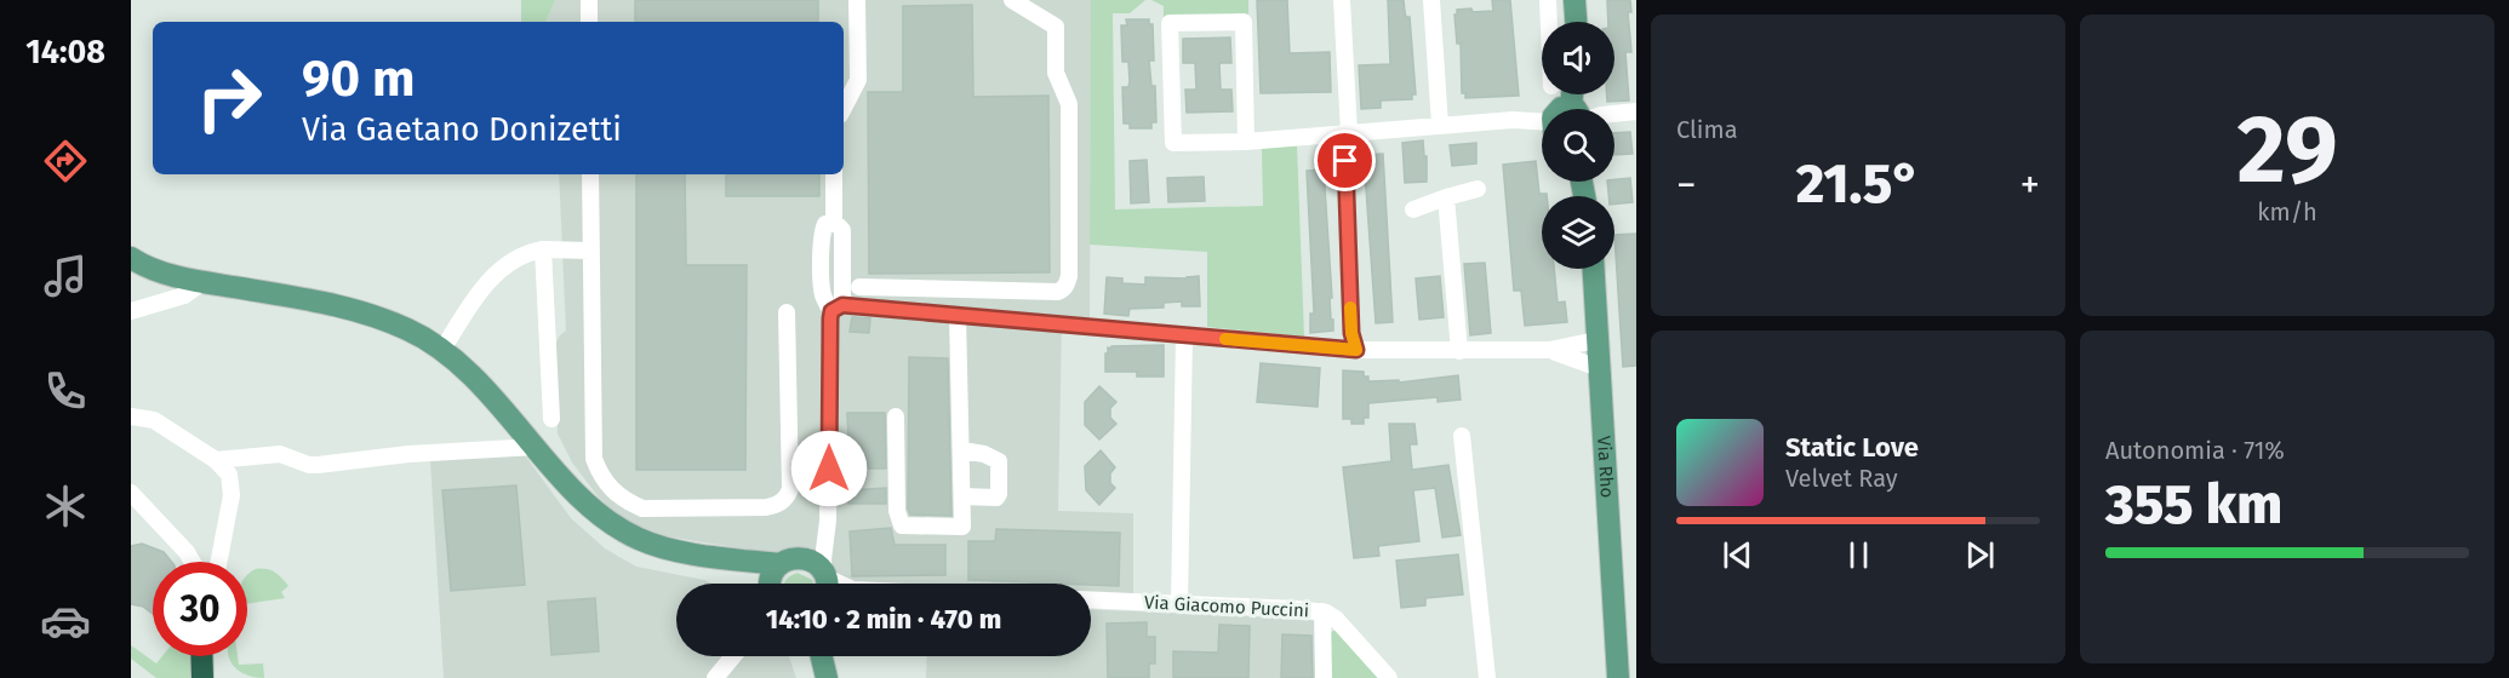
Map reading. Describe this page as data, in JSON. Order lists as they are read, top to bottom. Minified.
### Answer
{"streets":{"main road":["Via Rho"],"street":["Via Giacomo Puccini"]},"page":{"tabs":"14:08","tile":["Clima",["29","km/h"],["Autonomia · 71%","355 km"]],"turn":["90 m","Via Gaetano Donizetti"],"heat":["−","21.5°","+"],"song":["Static Love","Velvet Ray"],"limit":"30","trip":"14:10 · 2 min · 470 m"}}
